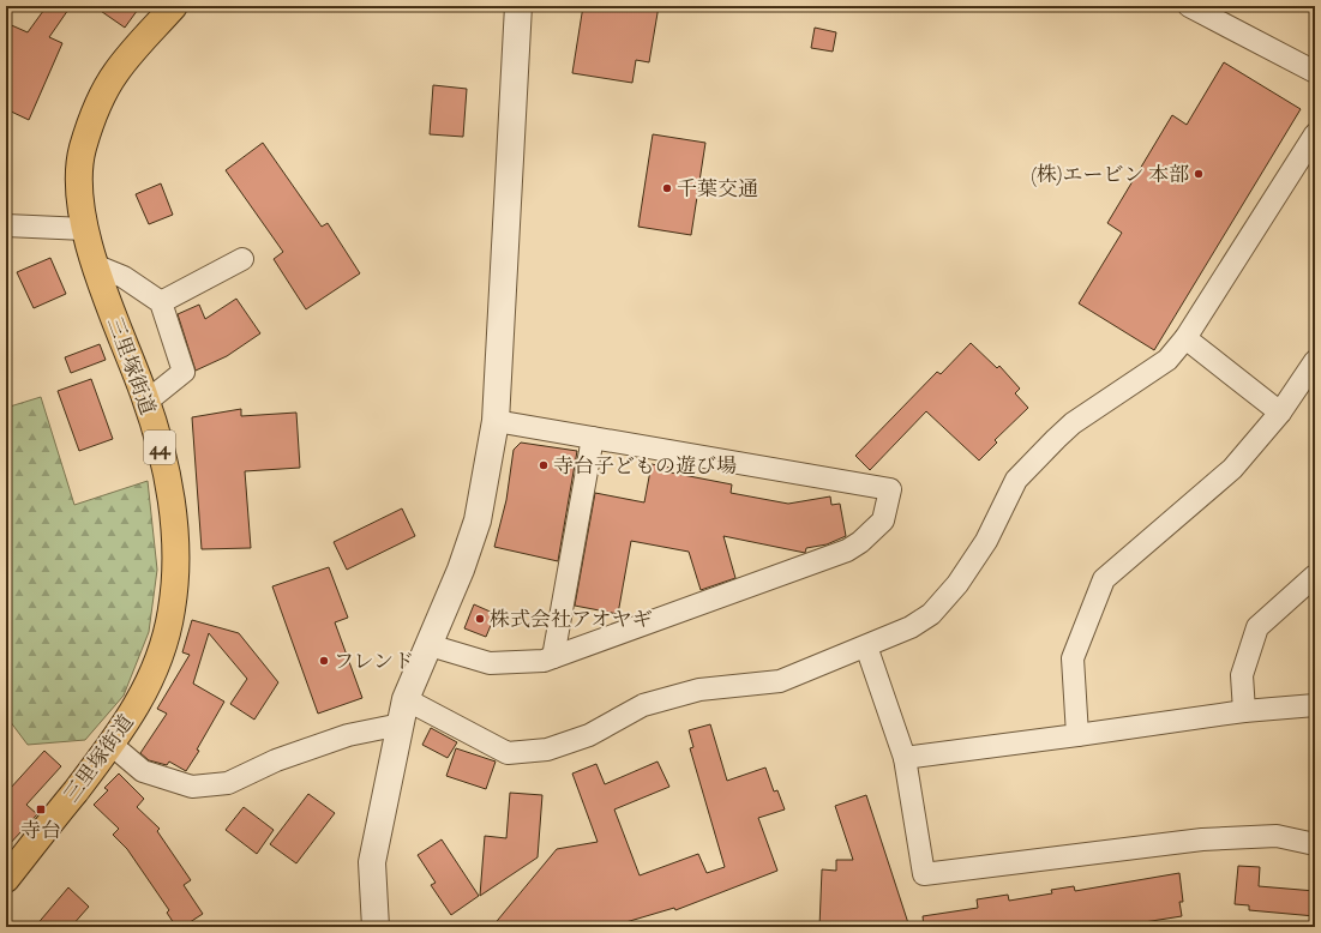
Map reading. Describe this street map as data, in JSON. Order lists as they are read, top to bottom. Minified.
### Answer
{"streets":{"main road":["三里塚街道","44"]},"places":{"other":["(株)エービン 本部","千葉交通","寺台子どもの遊び場","株式会社アオヤギ","フレンド"],"transit":["寺台"]}}
